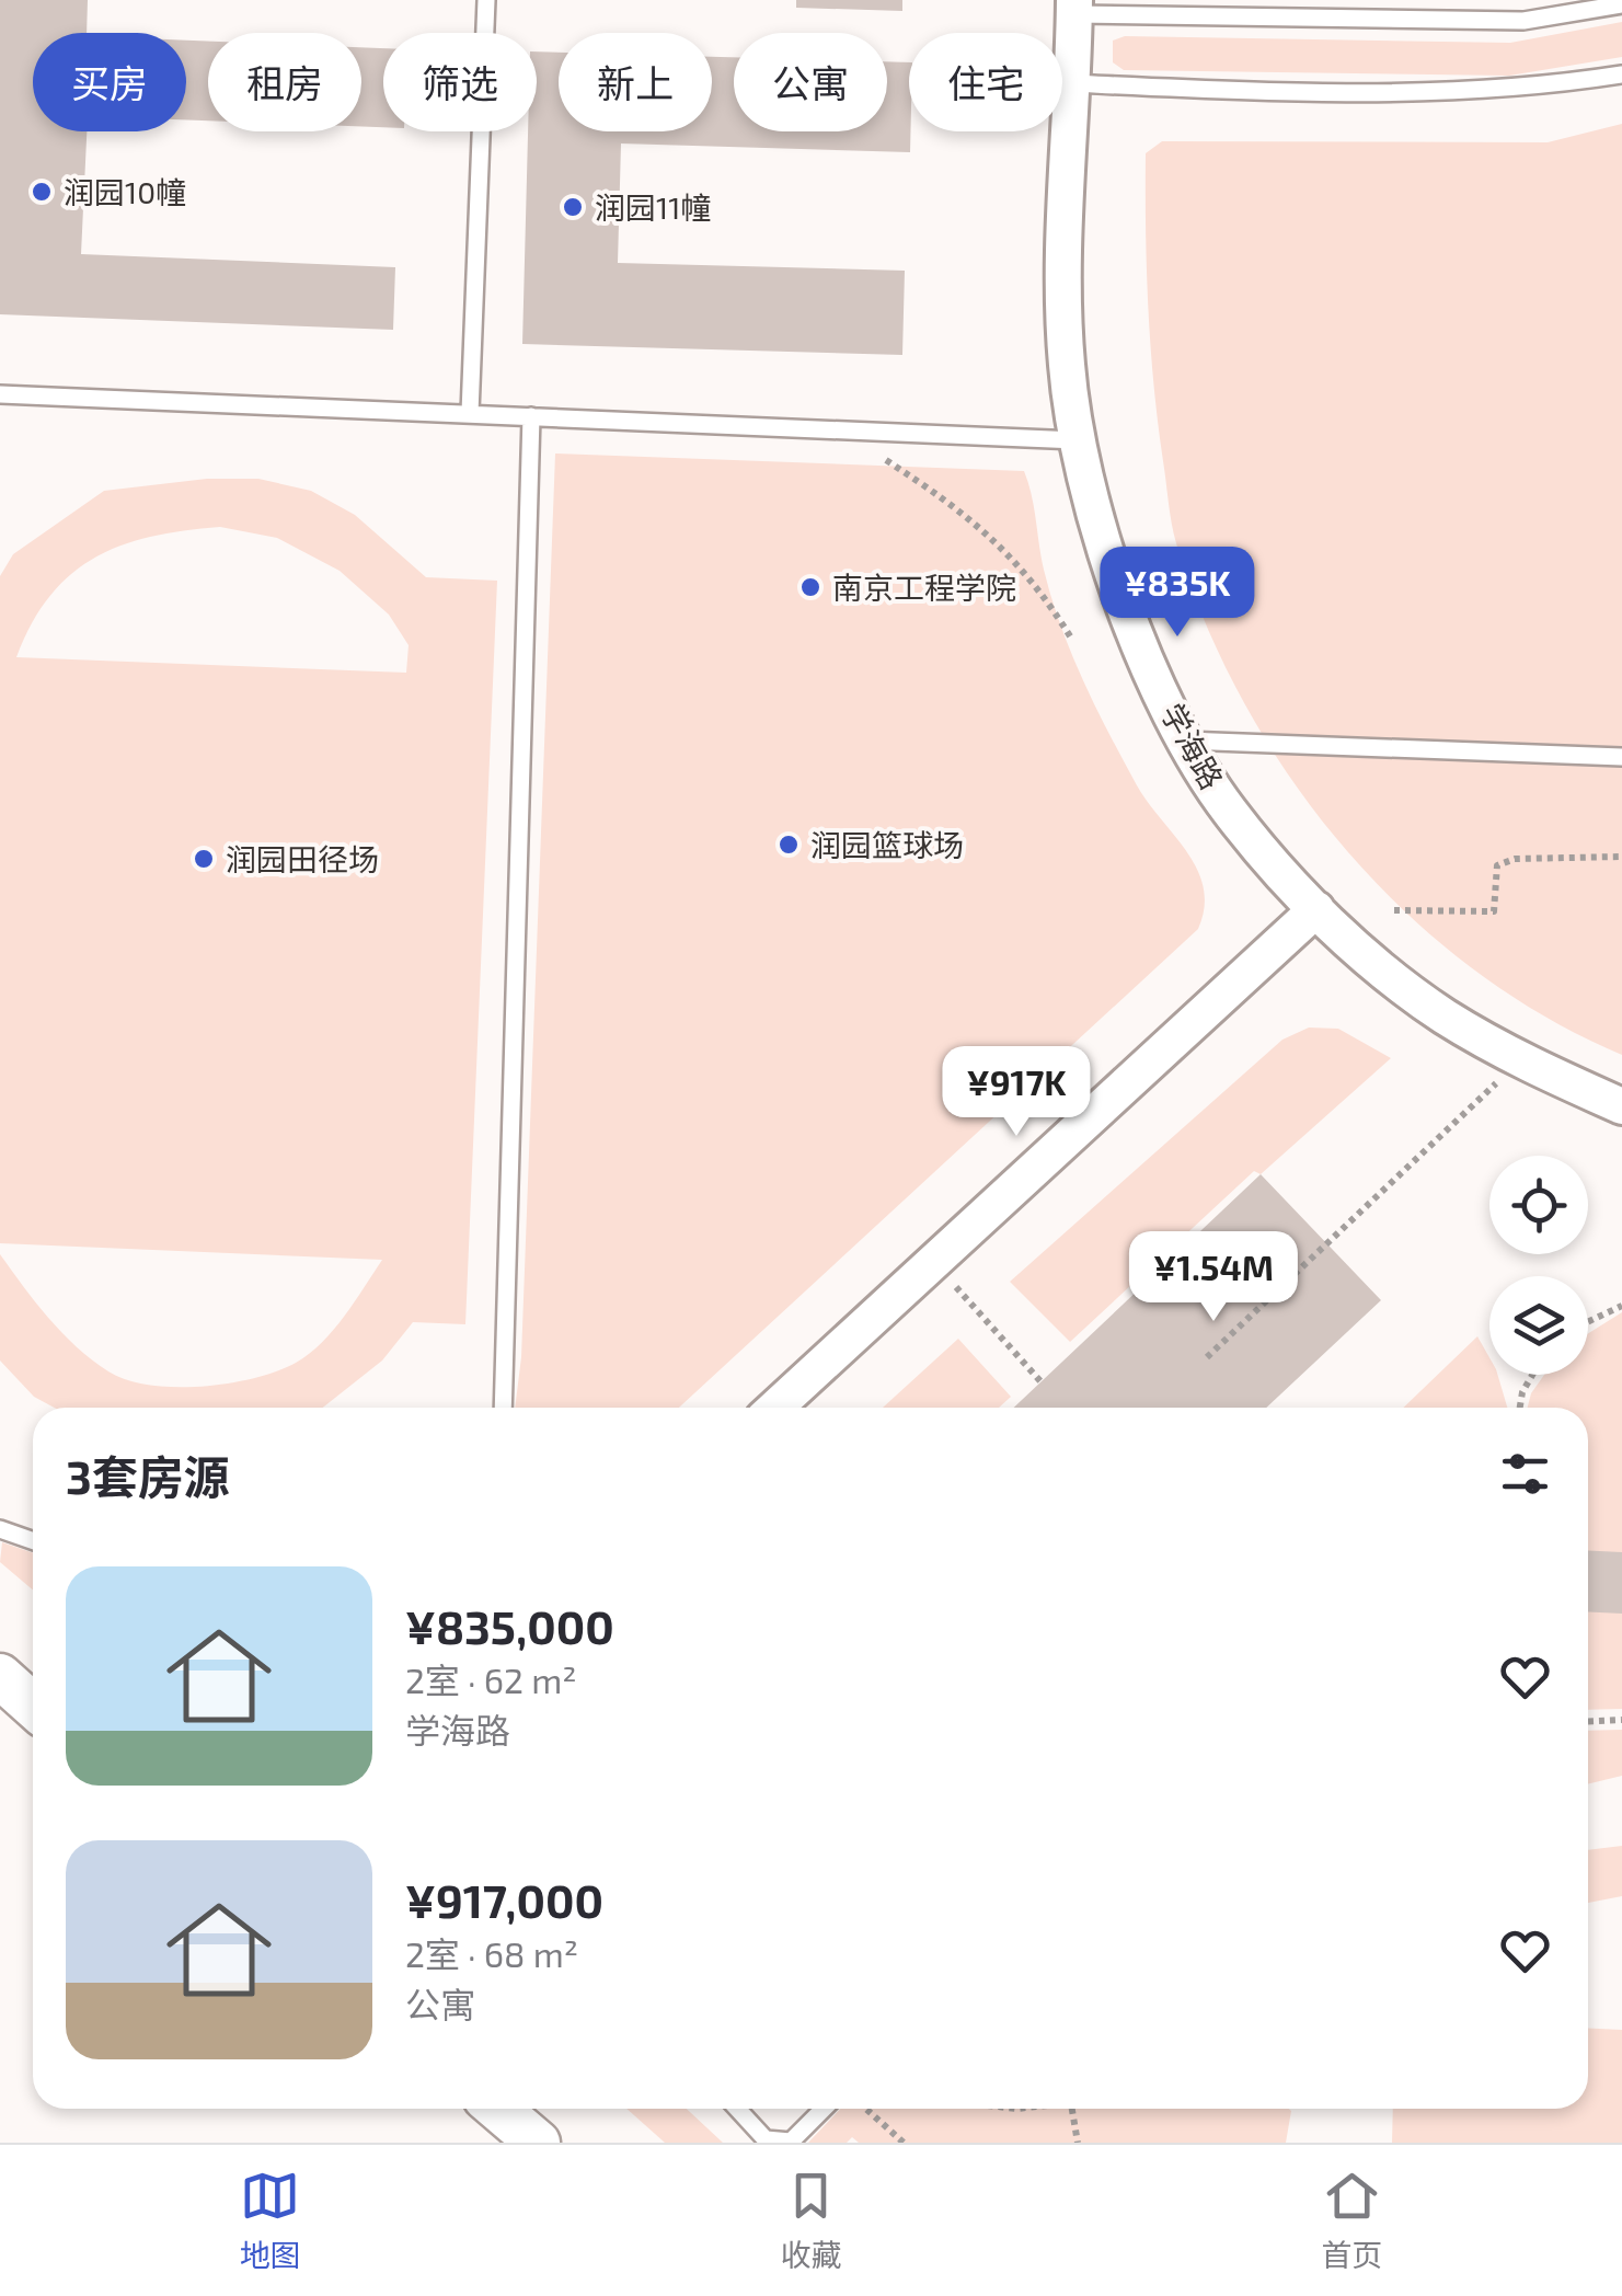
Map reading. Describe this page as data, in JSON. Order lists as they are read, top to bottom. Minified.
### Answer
{"streets":{"street":["学海路"]},"places":["润园10幢","润园11幢","南京工程学院","润园篮球场","润园田径场"],"page":{"chip":["买房","租房","筛选","新上","公寓","住宅"],"price":["¥835K","¥917K","¥1.54M"],"heading":"3套房源","list":[{"name":"¥835,000","note":"2室 · 62 m² · 学海路"},{"name":"¥917,000","note":"2室 · 68 m² · 公寓"}],"tabs":["地图","收藏","首页"]}}
